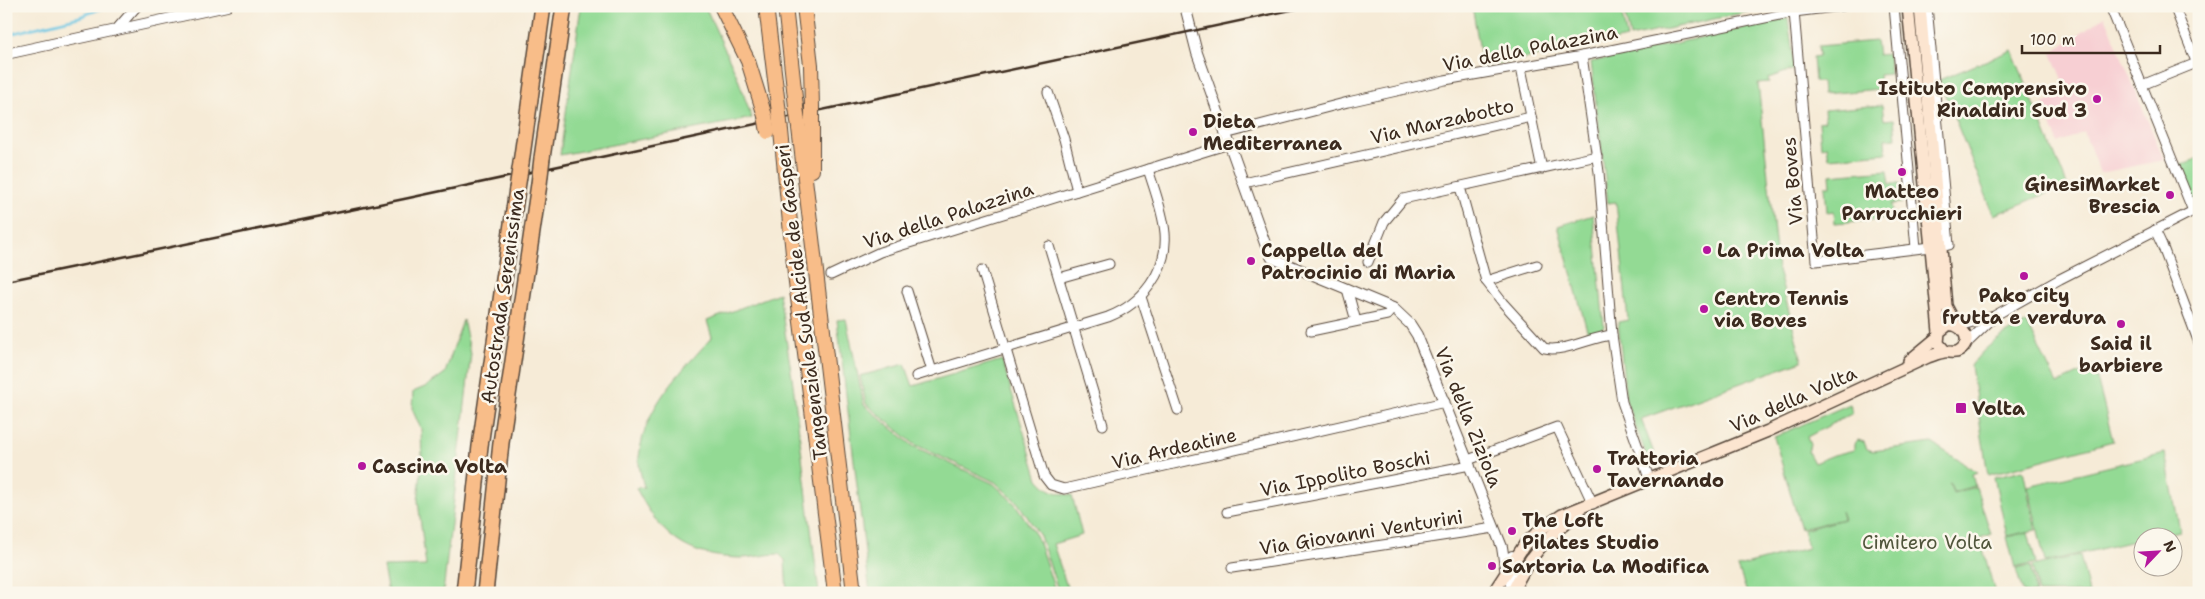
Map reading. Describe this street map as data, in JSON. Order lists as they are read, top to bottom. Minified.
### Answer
{"streets":{"highway":["Autostrada Serenissima","Tangenziale Sud Alcide de Gasperi"],"main road":["Via della Volta"],"street":["Via della Palazzina","Via Marzabotto","Via Boves","Via della Ziziola","Via Ardeatine","Via Ippolito Boschi","Via Giovanni Venturini"]},"crossings":[["Via della Palazzina","Via Marzabotto"],["Via della Palazzina","Via Boves"],["Via della Palazzina","Tangenziale Sud Alcide de Gasperi"],["Via della Palazzina","Via della Ziziola"],["Via Marzabotto","Via della Ziziola"],["Via della Volta","Via Ippolito Boschi"],["Via della Ziziola","Via Ardeatine"],["Via della Ziziola","Via Ippolito Boschi"],["Via della Ziziola","Via Giovanni Venturini"]],"parks":["Cimitero Volta"],"places":{"other":["Istituto Comprensivo Rinaldini Sud 3","Dieta Mediterranea","Matteo Parrucchieri","GinesiMarket Brescia","La Prima Volta","Cappella del Patrocinio di Maria","Pako city frutta e verdura","Centro Tennis via Boves","Said il barbiere","Cascina Volta","Trattoria Tavernando","The Loft Pilates Studio","Sartoria La Modifica"],"transit":["Volta"]},"scale_bar":"100 m","north":"top right"}
